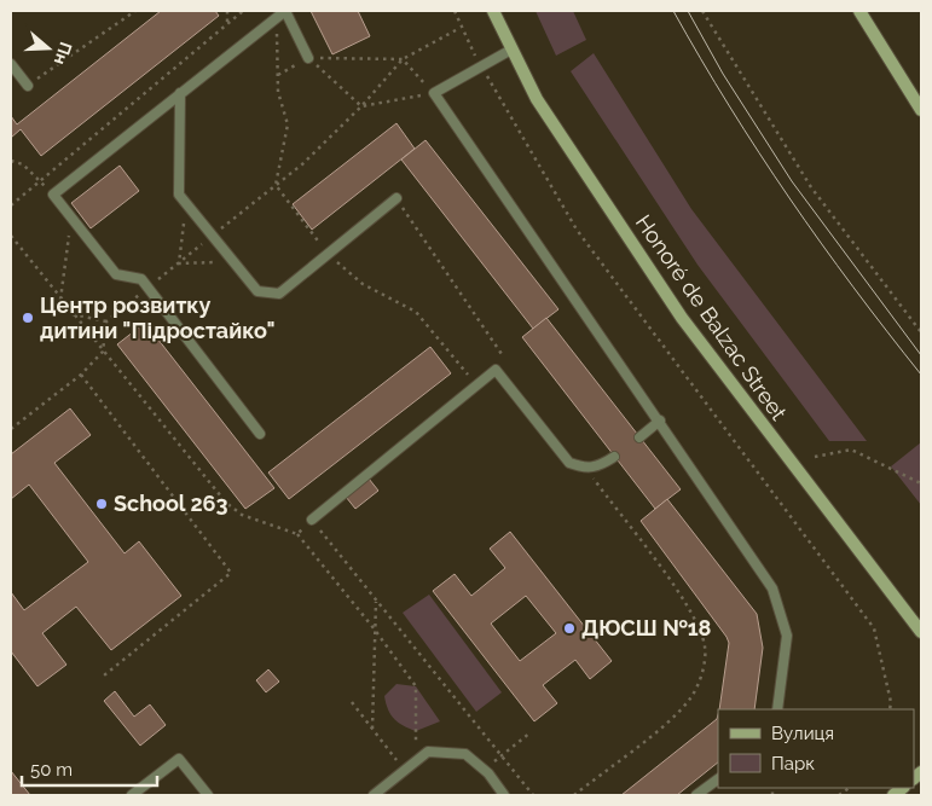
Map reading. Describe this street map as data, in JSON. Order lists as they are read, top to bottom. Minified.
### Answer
{"streets":{"street":["Honoré de Balzac Street"]},"places":["Центр розвитку дитини \"Підростайко\"","School 263","ДЮСШ №18"],"legend":["Вулиця","Парк"],"scale_bar":"50 m","north":"right"}
